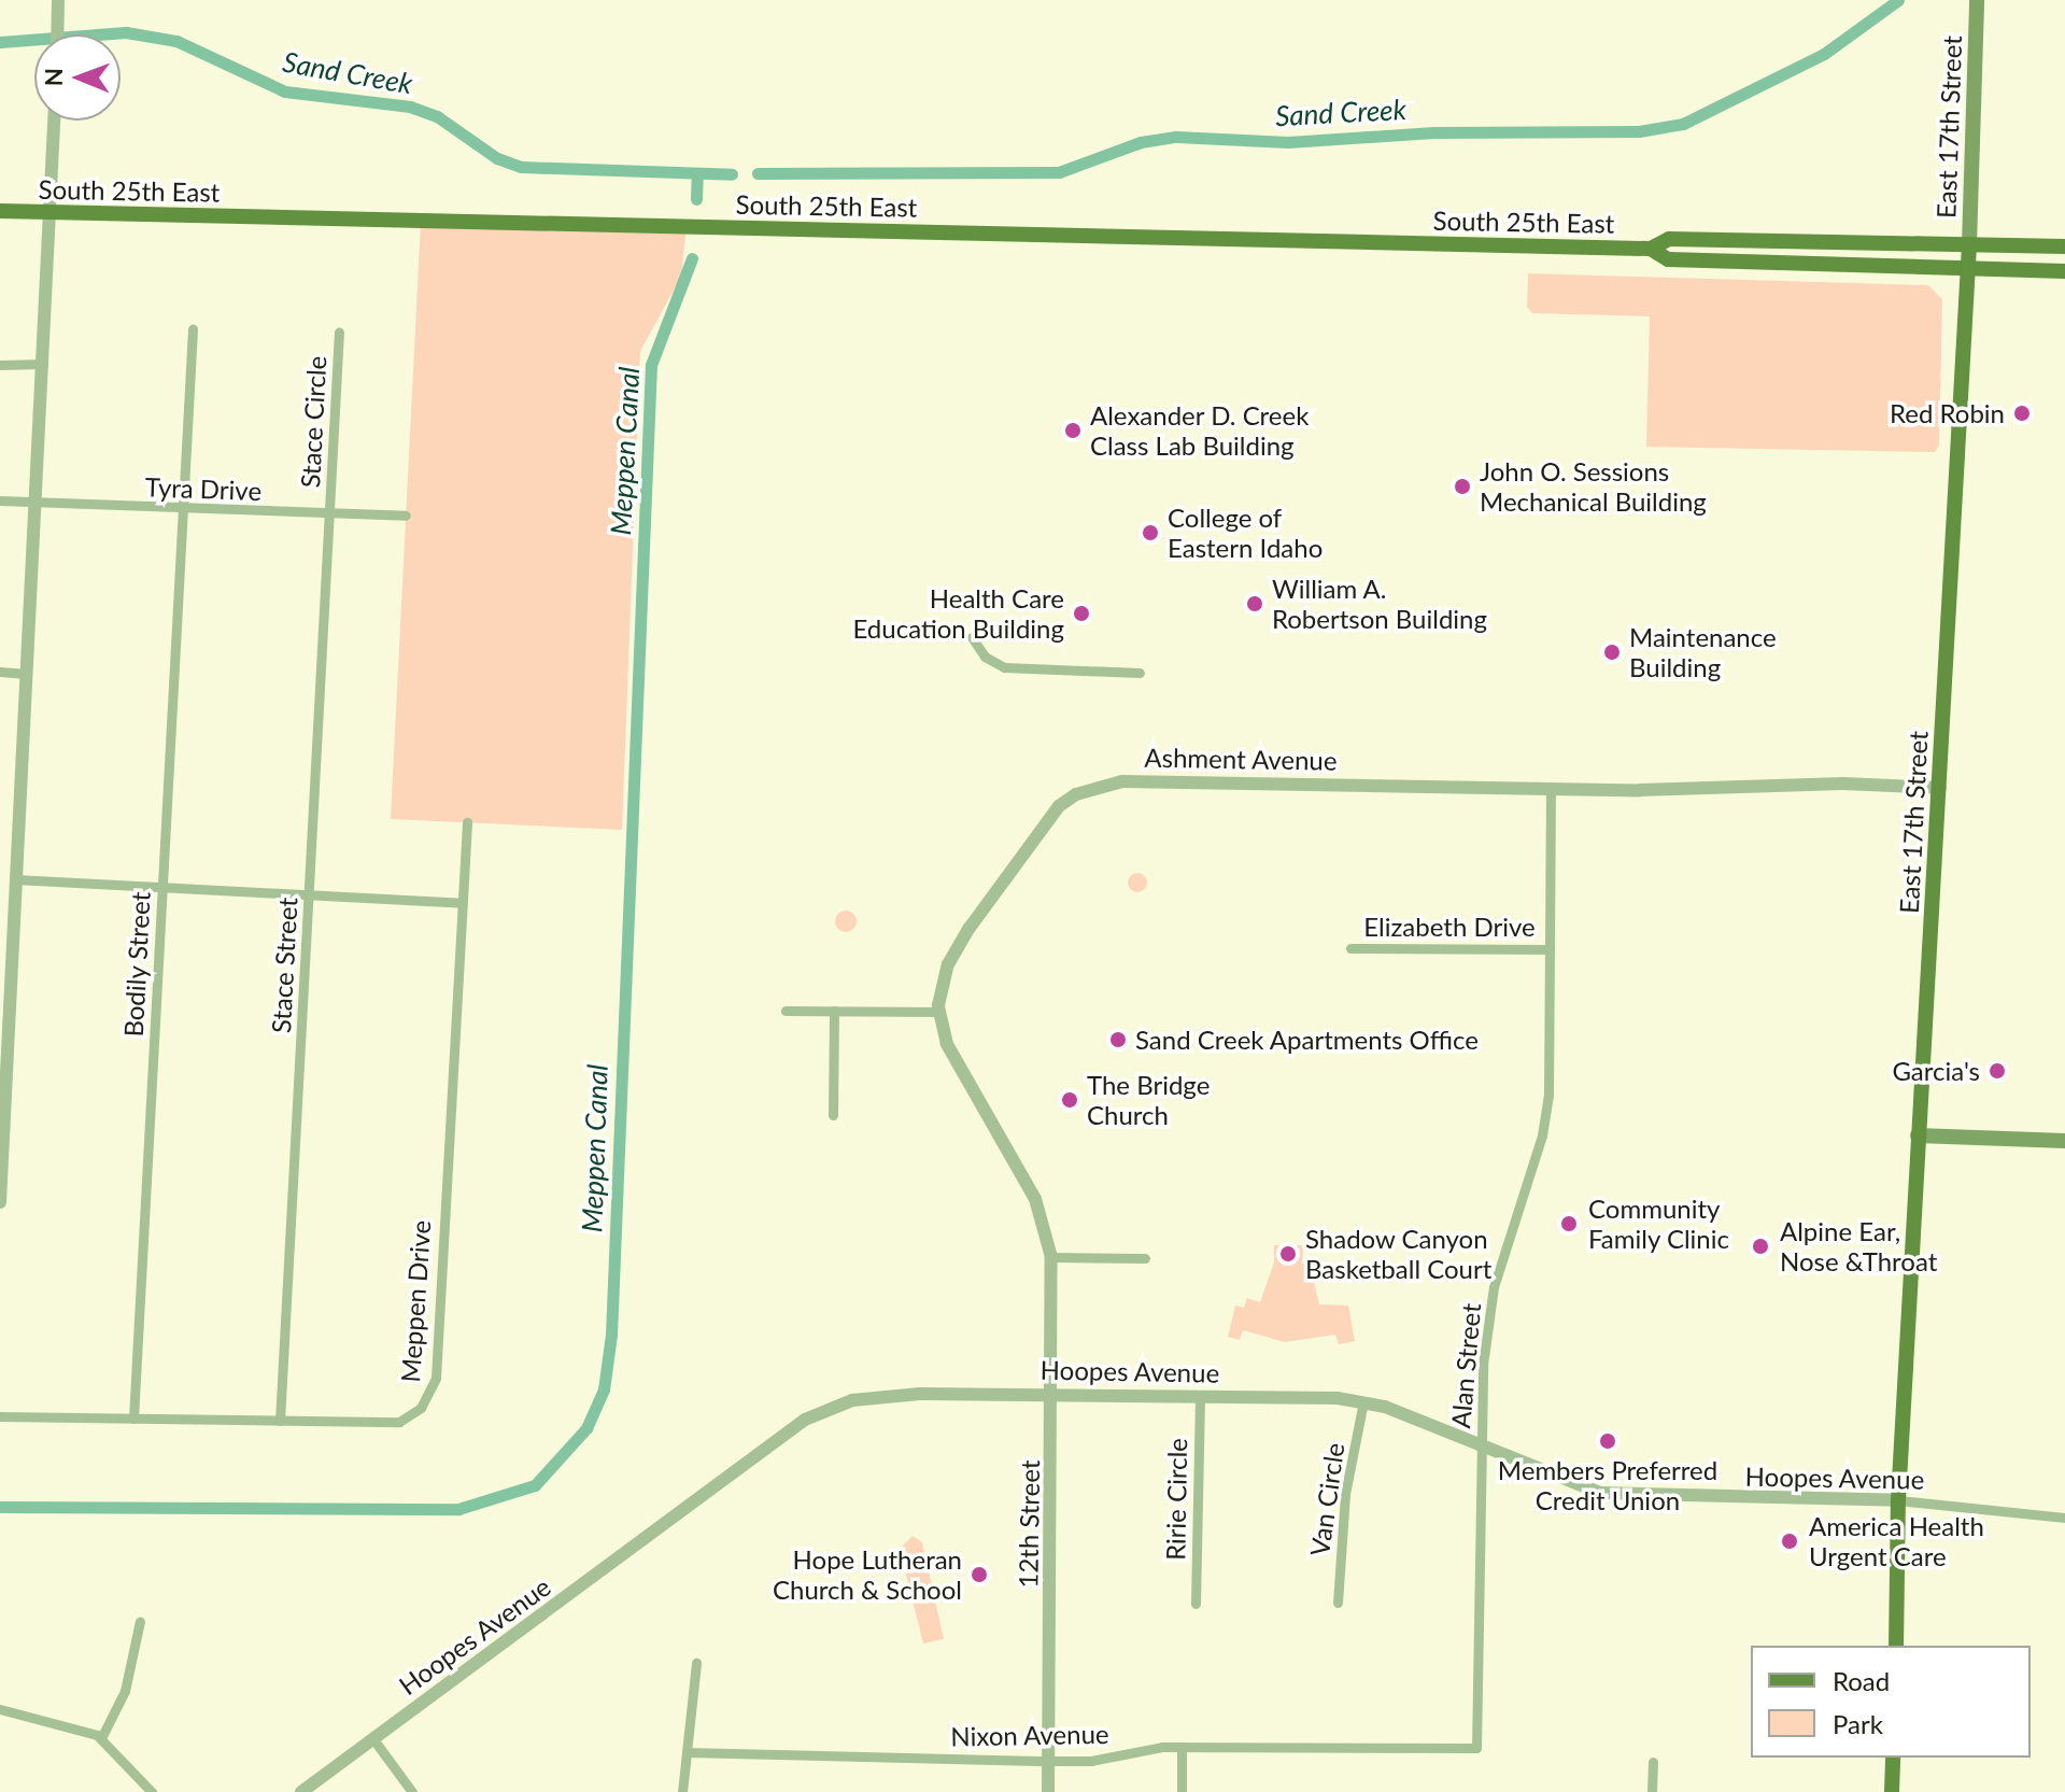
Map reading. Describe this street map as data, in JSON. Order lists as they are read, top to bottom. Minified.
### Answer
{"streets":{"main road":["East 17th Street","South 25th East"],"street":["Stace Circle","Tyra Drive","Ashment Avenue","Elizabeth Drive","Bodily Street","Stace Street","Meppen Drive","Alan Street","Hoopes Avenue","Ririe Circle","Van Circle","12th Street","Nixon Avenue"]},"crossings":[["East 17th Street","South 25th East"],["East 17th Street","Ashment Avenue"],["East 17th Street","Hoopes Avenue"],["Stace Circle","Tyra Drive"],["Stace Circle","Stace Street"],["Tyra Drive","Bodily Street"],["Tyra Drive","Stace Street"],["Ashment Avenue","Alan Street"],["Ashment Avenue","12th Street"],["Elizabeth Drive","Alan Street"],["Bodily Street","Meppen Drive"],["Stace Street","Meppen Drive"],["Alan Street","Hoopes Avenue"],["Alan Street","Nixon Avenue"],["Hoopes Avenue","Ririe Circle"],["Hoopes Avenue","Van Circle"],["Hoopes Avenue","12th Street"],["12th Street","Nixon Avenue"]],"water":["Sand Creek","Meppen Canal"],"places":["Red Robin","Alexander D. Creek Class Lab Building","John O. Sessions Mechanical Building","College of Eastern Idaho","William A. Robertson Building","Health Care Education Building","Maintenance Building","Sand Creek Apartments Office","Garcia's","The Bridge Church","Community Family Clinic","Alpine Ear, Nose &Throat","Shadow Canyon Basketball Court","Members Preferred Credit Union","America Health Urgent Care","Hope Lutheran Church & School"],"legend":["Road","Park"],"north":"left"}
